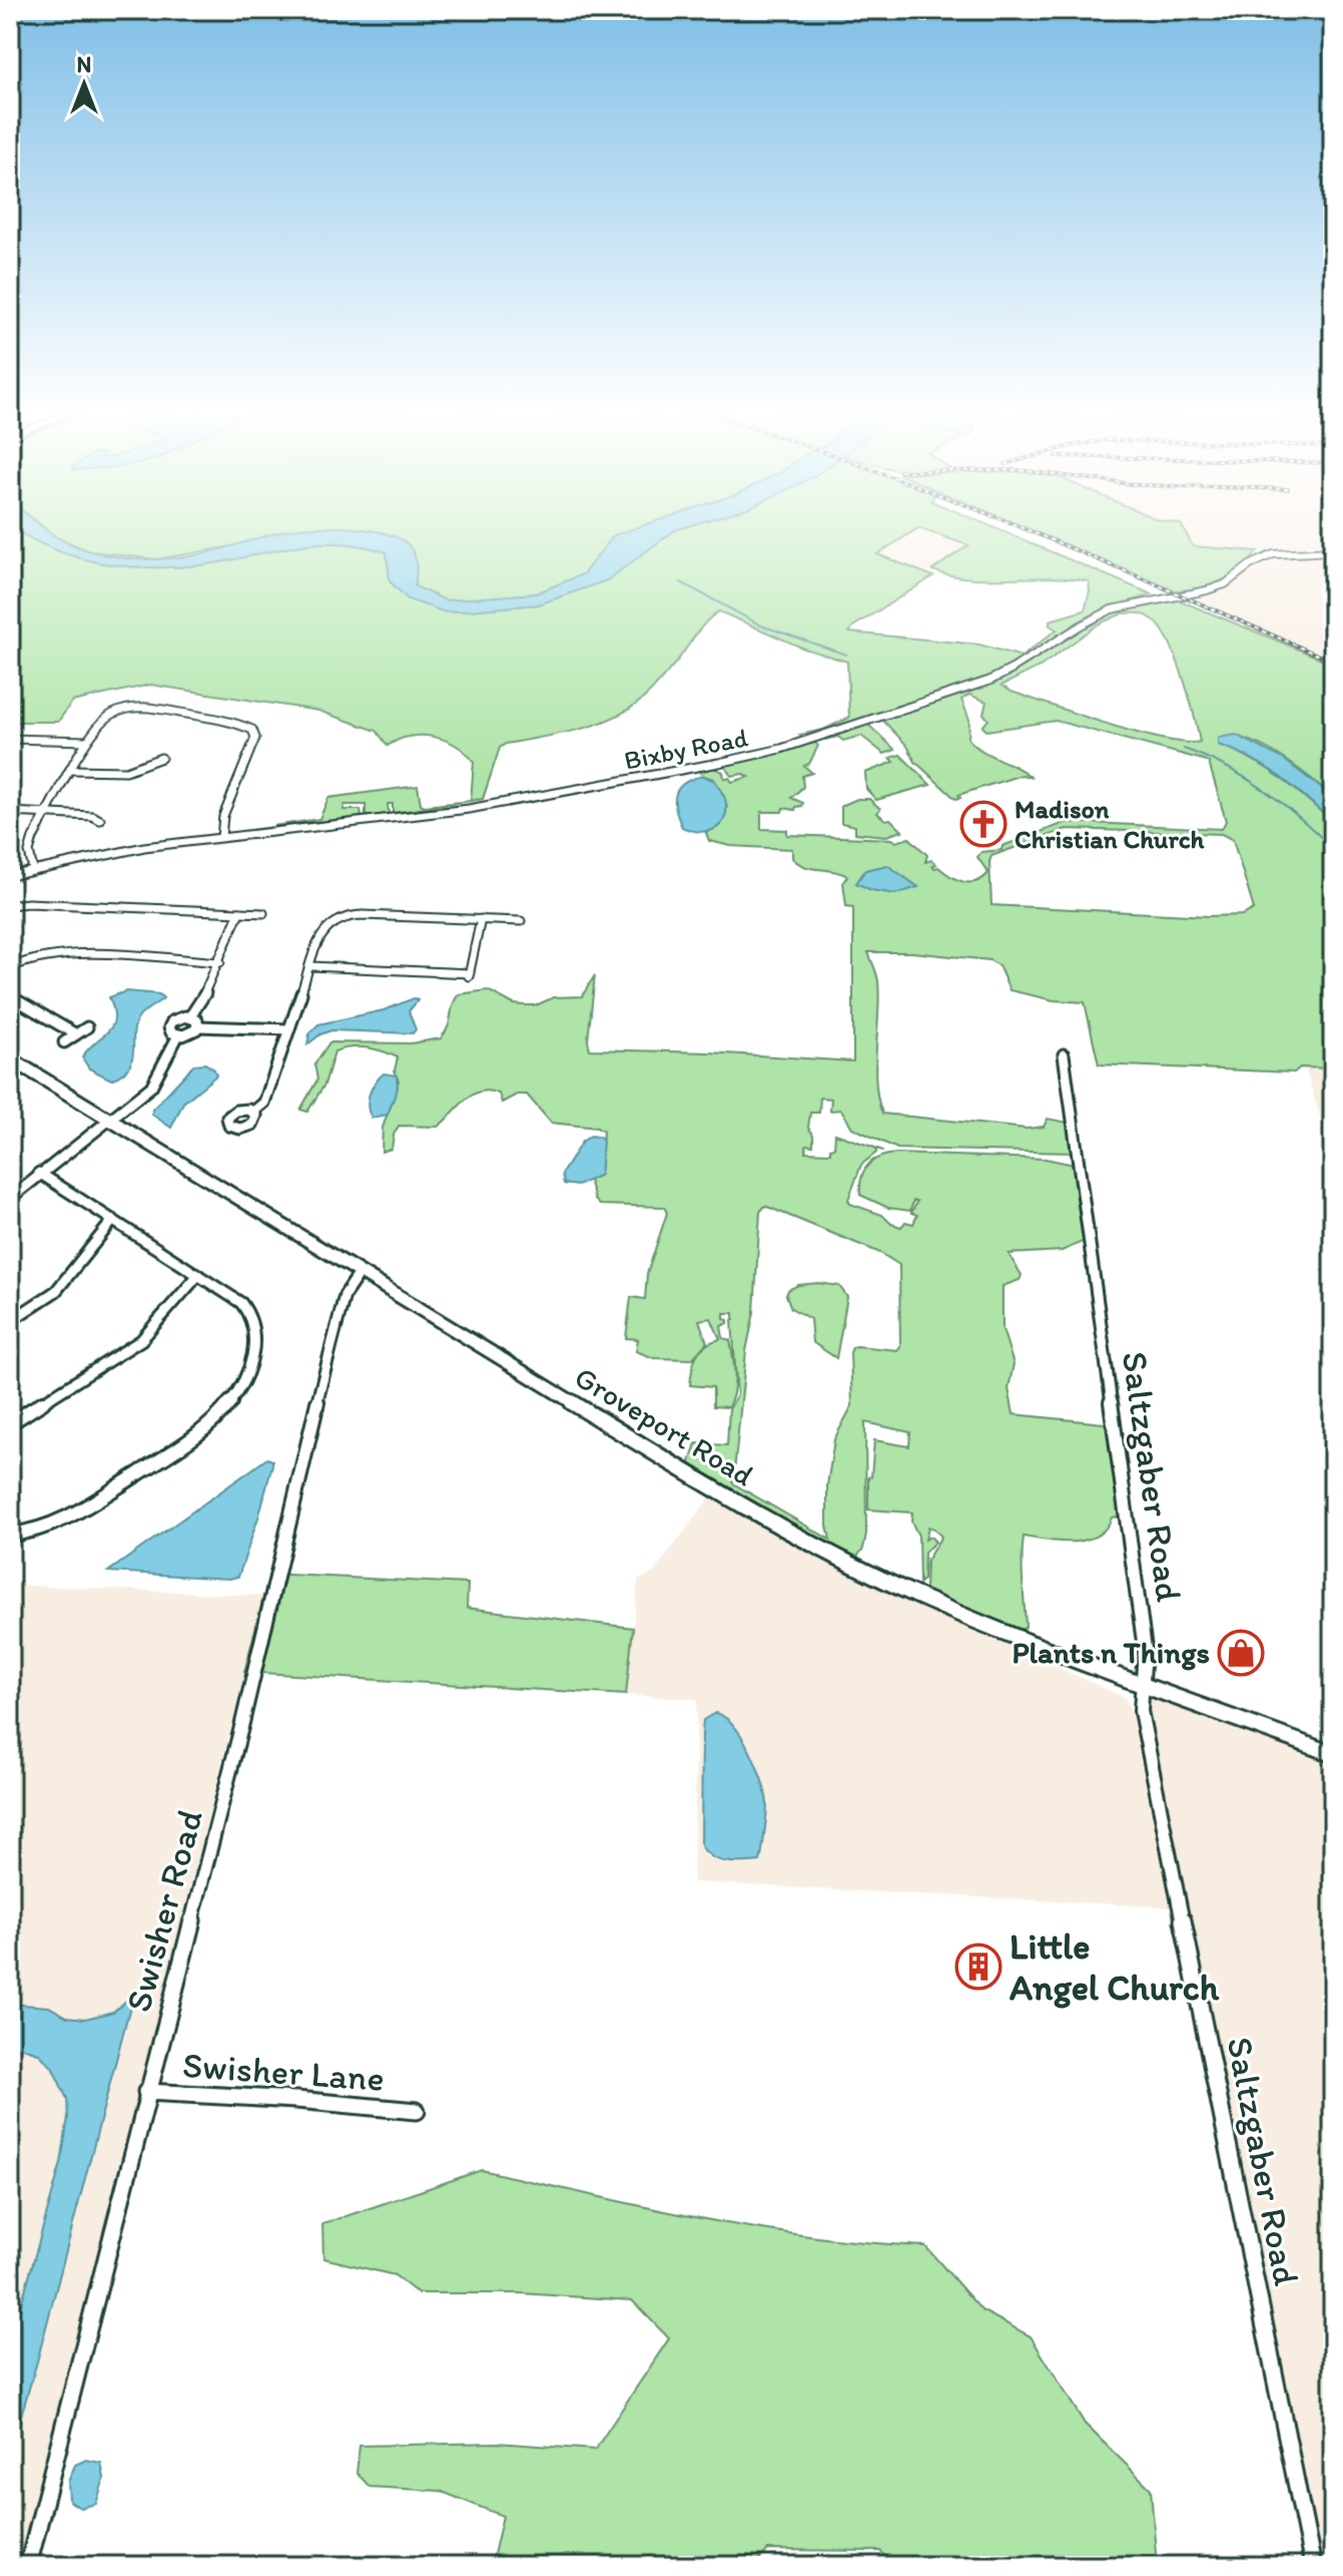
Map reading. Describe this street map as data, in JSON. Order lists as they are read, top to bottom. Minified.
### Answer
{"streets":{"main road":["Groveport Road"],"street":["Bixby Road","Saltzgaber Road","Swisher Road","Swisher Lane"]},"crossings":[["Groveport Road","Saltzgaber Road"],["Groveport Road","Swisher Road"],["Swisher Road","Swisher Lane"]],"places":{"church":["Madison Christian Church"],"shop":["Plants n Things"],"building":["Little Angel Church"]},"north":"top"}
